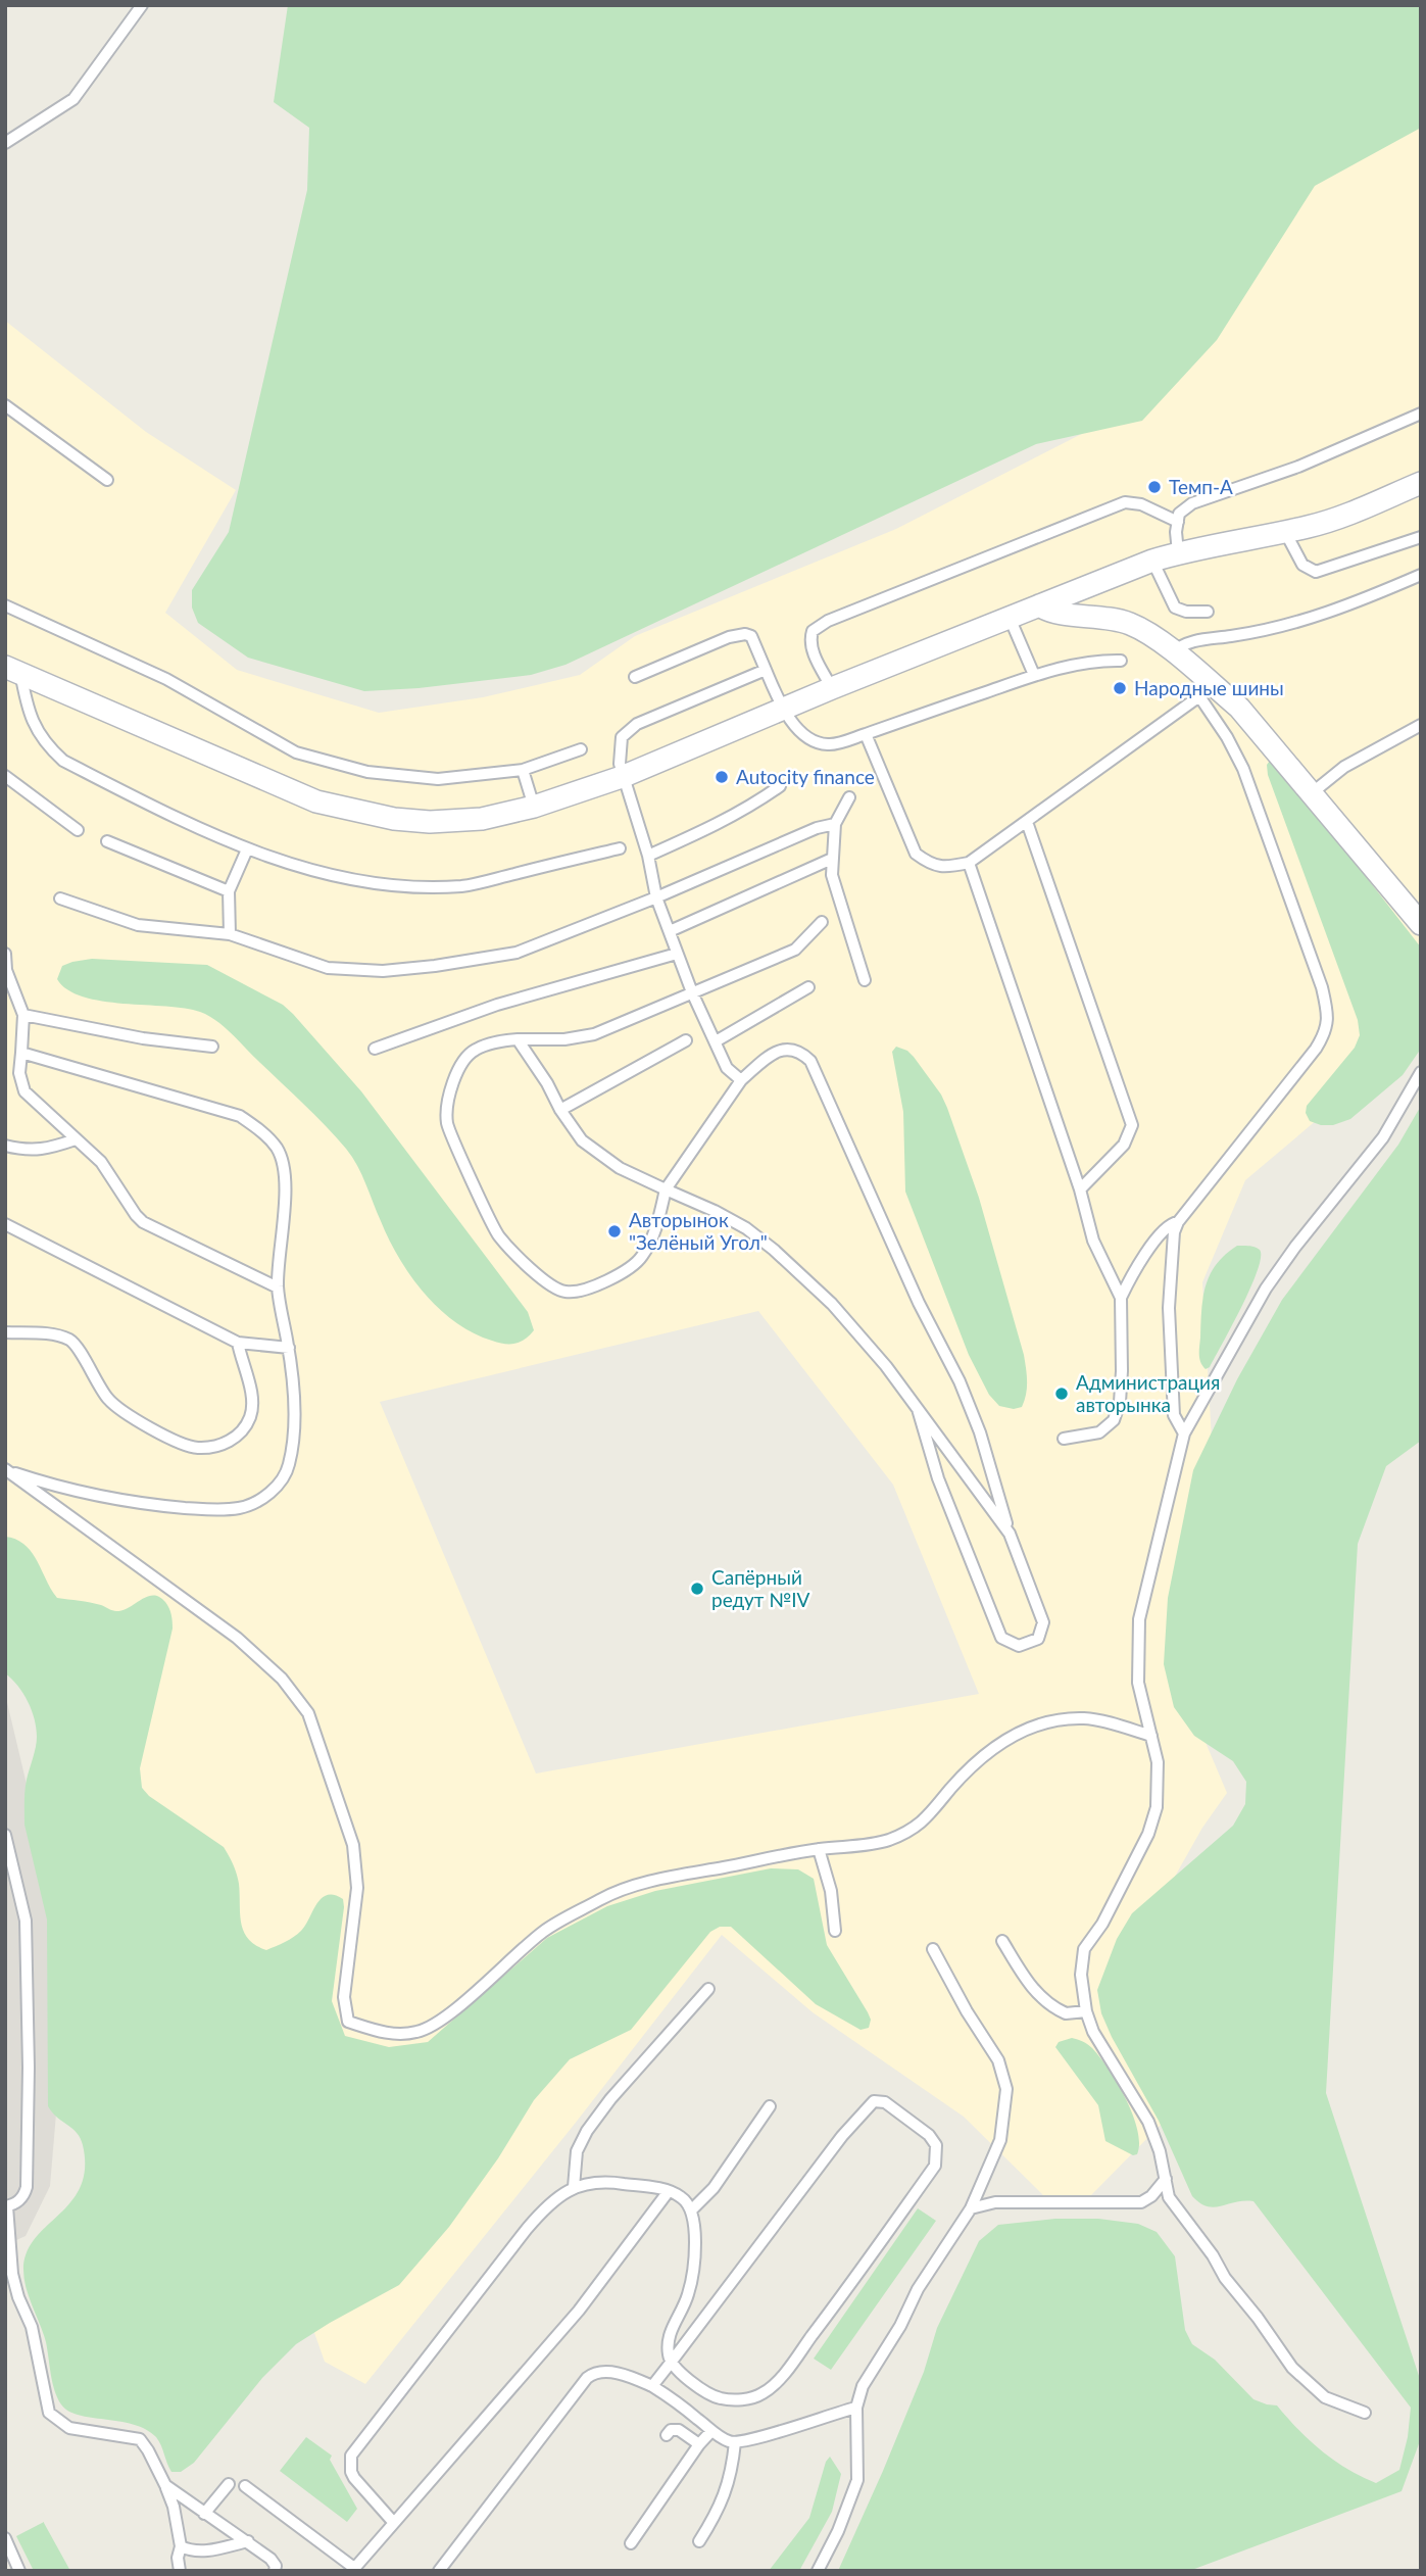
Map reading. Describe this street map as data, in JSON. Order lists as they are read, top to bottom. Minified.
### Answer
{"places":["Темп-А","Народные шины","Autocity finance","Авторынок \"Зелёный Угол\"","Администрация авторынка","Сапёрный редут №IV"]}
